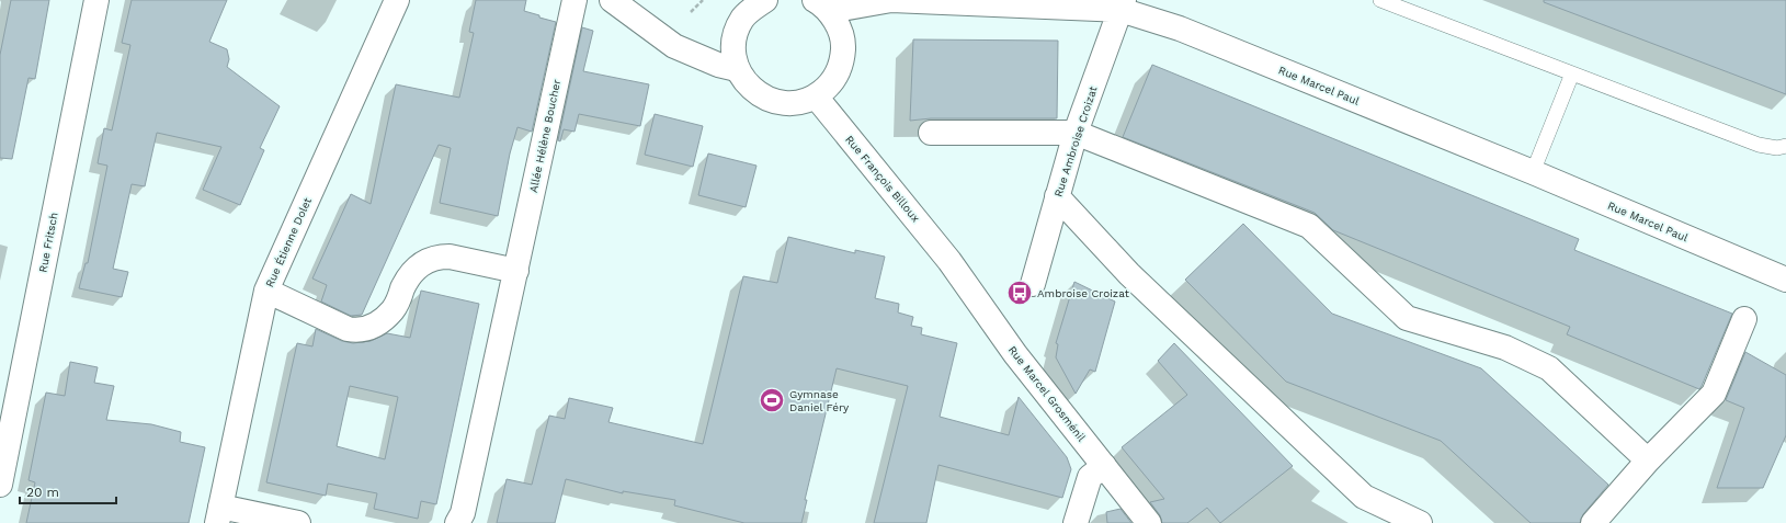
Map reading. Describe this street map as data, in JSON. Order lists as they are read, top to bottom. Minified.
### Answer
{"streets":{"street":["Rue Marcel Paul","Allée Hélène Boucher","Rue Ambroise Croizat","Rue François Billoux","Rue Fritsch","Rue Étienne Dolet","Rue Marcel Grosménil"]},"crossings":[["Rue Marcel Paul","Rue Ambroise Croizat"],["Rue François Billoux","Rue Marcel Grosménil"]],"places":{"bus stop":["Ambroise Croizat"],"sports":["Gymnase Daniel Féry"]},"scale_bar":"20 m"}
